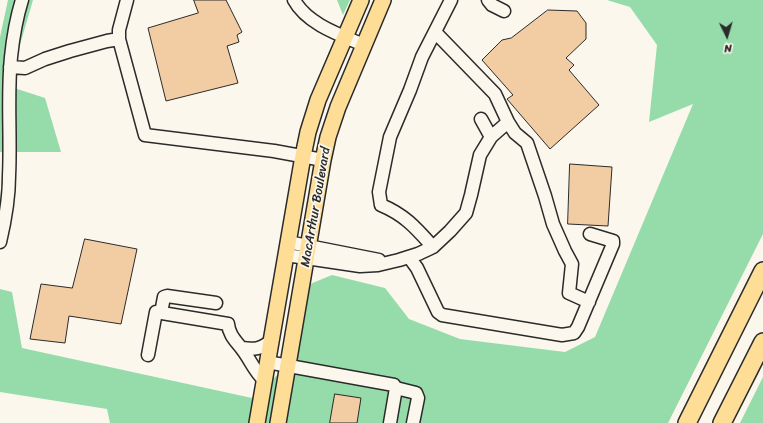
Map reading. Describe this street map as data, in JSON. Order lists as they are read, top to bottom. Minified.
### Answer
{"streets":{"main road":["MacArthur Boulevard"]},"north":"bottom"}
